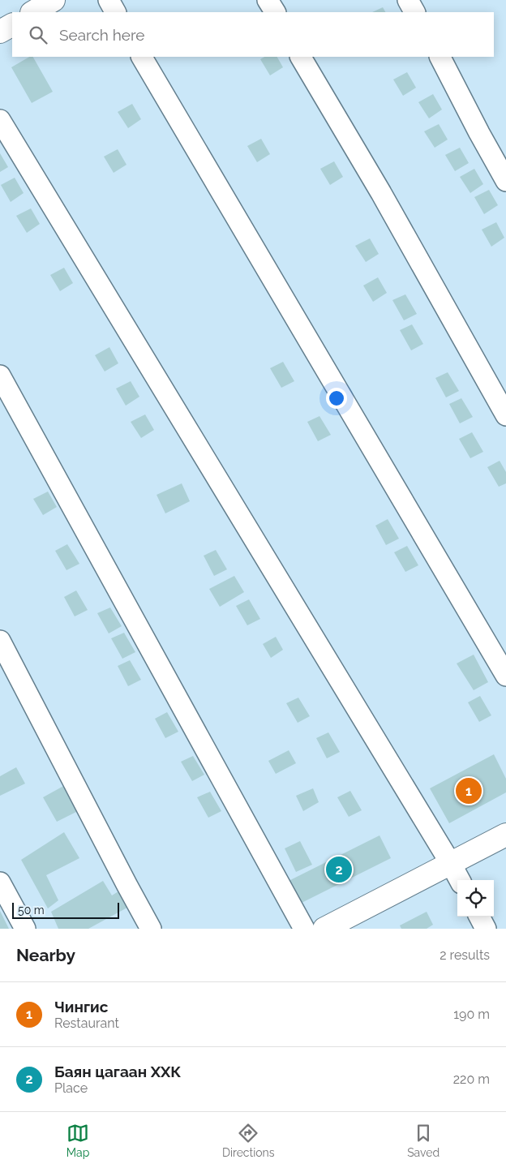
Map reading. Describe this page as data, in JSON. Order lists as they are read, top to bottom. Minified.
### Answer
{"scale_bar":"50 m","page":{"search":"Search here","pins":["1","2"],"scale":"50 m","heading":["Nearby","2 results"],"list":[{"mark":"1","name":"Чингис","note":"Restaurant","value":"190 m"},{"mark":"2","name":"Баян цагаан ХХК","note":"Place","value":"220 m"}],"nav":["Map","Directions","Saved"]}}
